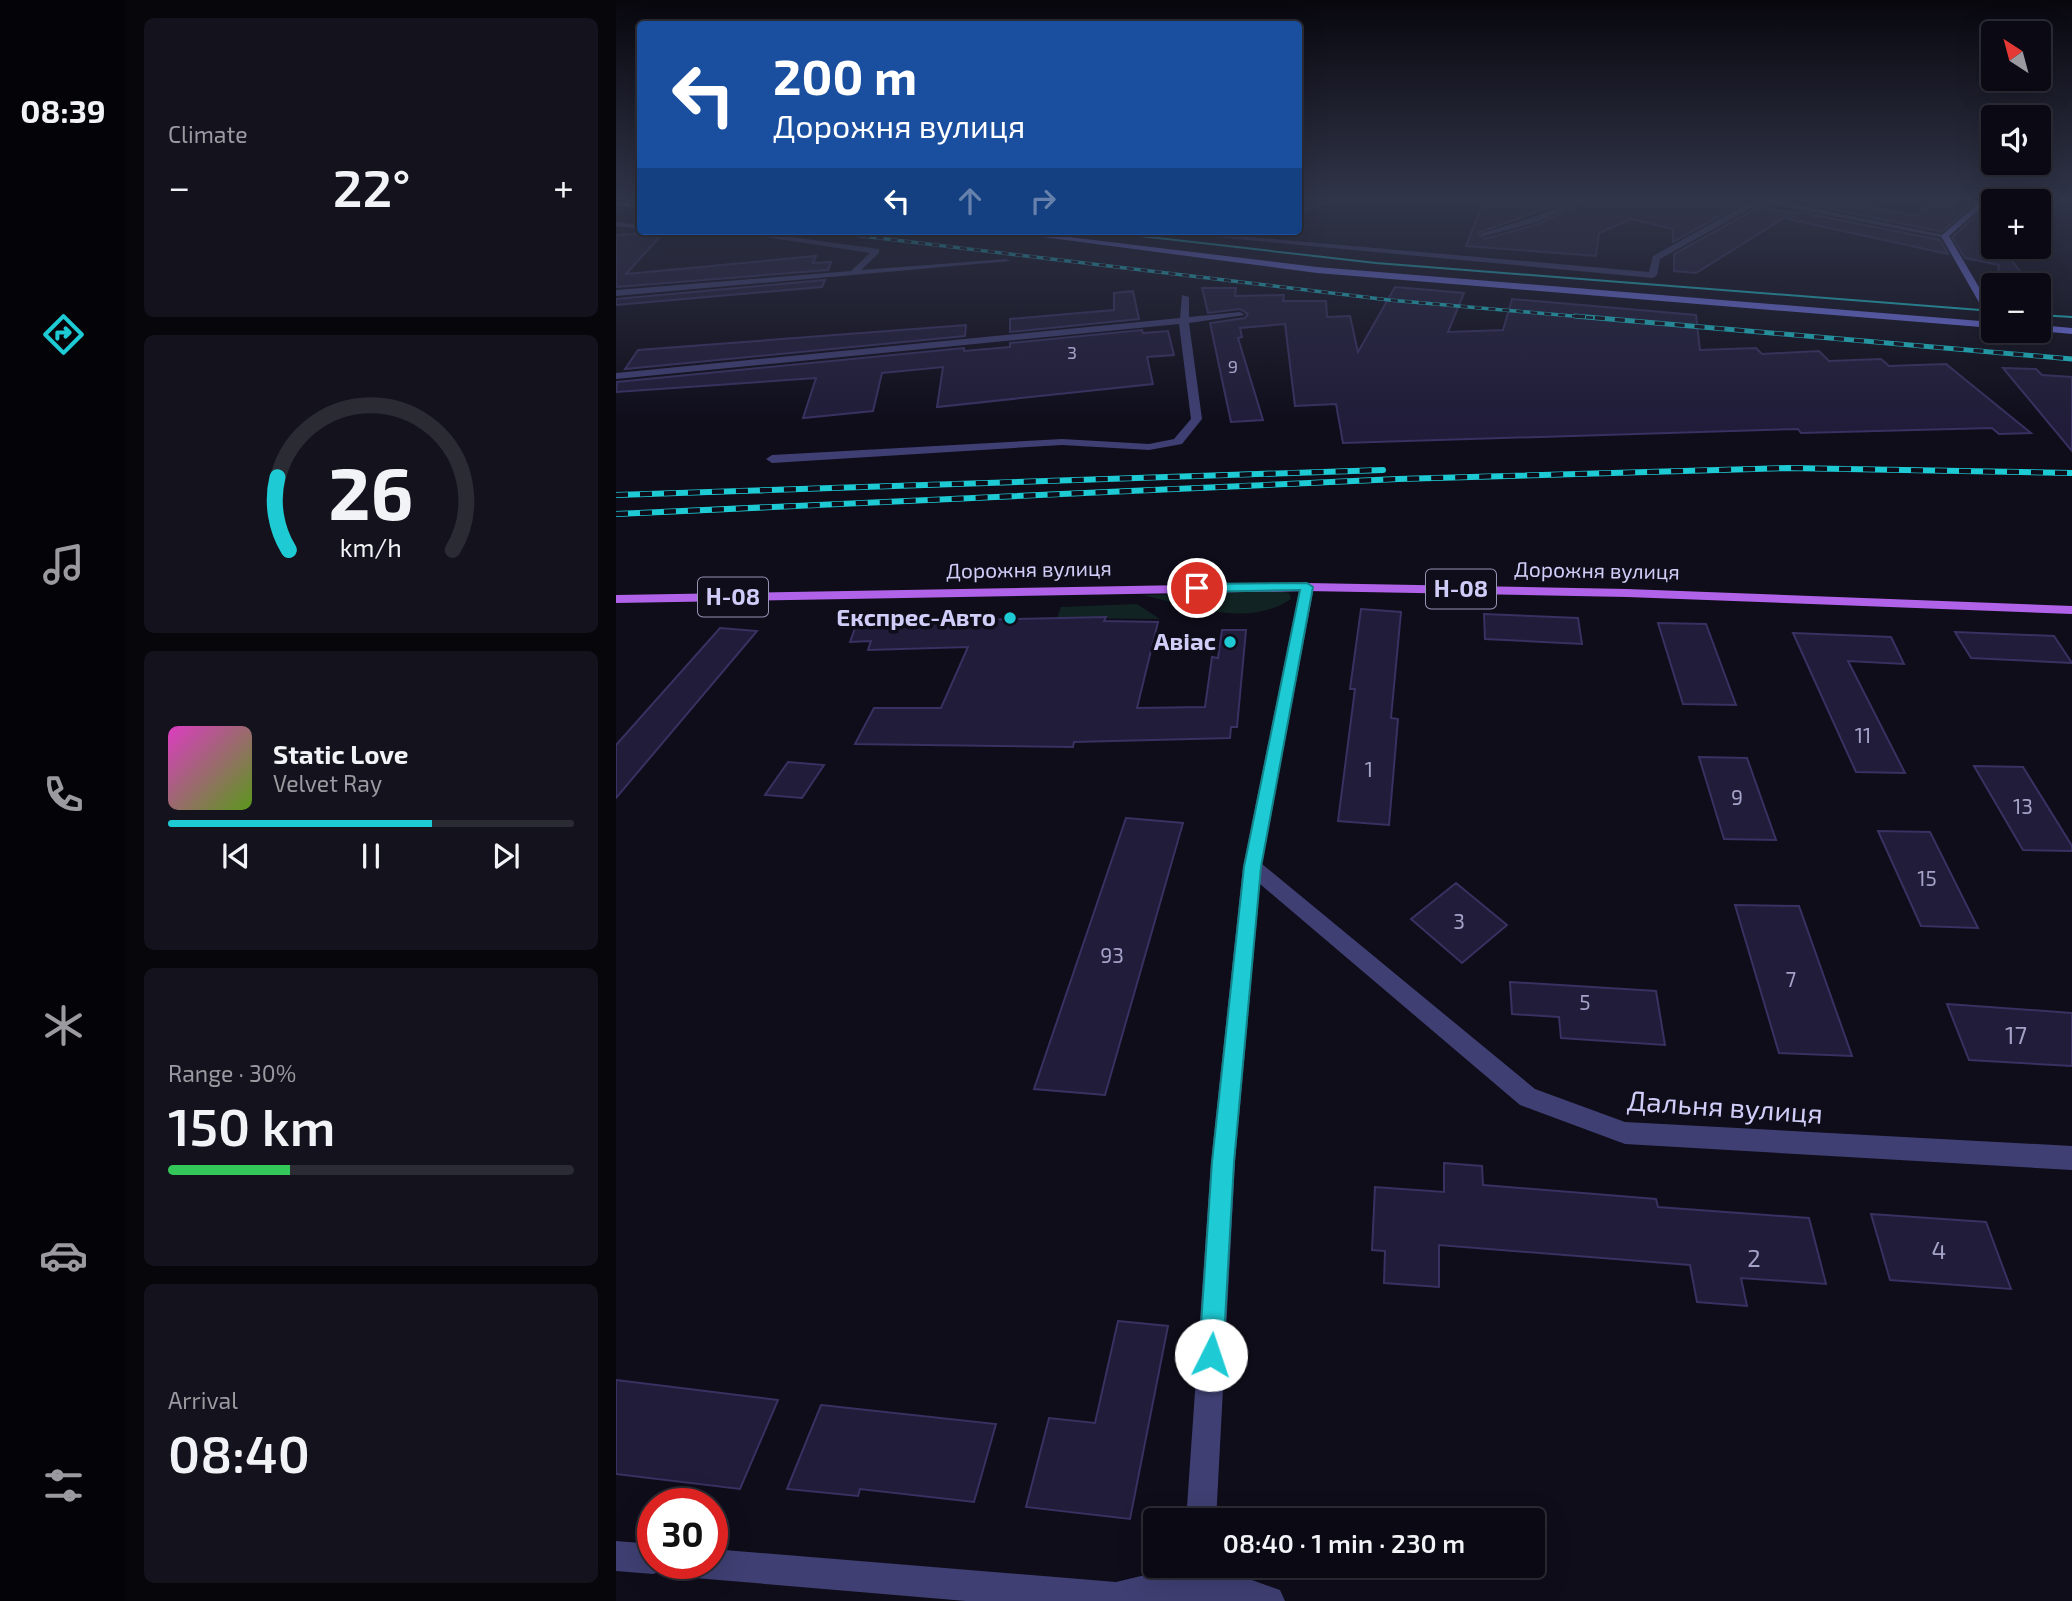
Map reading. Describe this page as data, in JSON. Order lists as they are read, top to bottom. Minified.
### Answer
{"streets":{"main road":["Дорожня вулиця","Н-08"],"street":["Дальня вулиця"]},"places":["Експрес-Авто","Авіас"],"house_numbers":["3","9","11","1","9","13","15","3","93","7","5","17","4","2"],"north":"top left","page":{"tabs":"08:39","tile":["Climate",["Range · 30%","150 km"],["Arrival","08:40"]],"map_buttons":["+","−"],"turn":["200 m","Дорожня вулиця"],"heat":["−","22°","+"],"song":["Static Love","Velvet Ray"],"limit":"30","trip":"08:40 · 1 min · 230 m","gauge":["26","km/h"]}}
